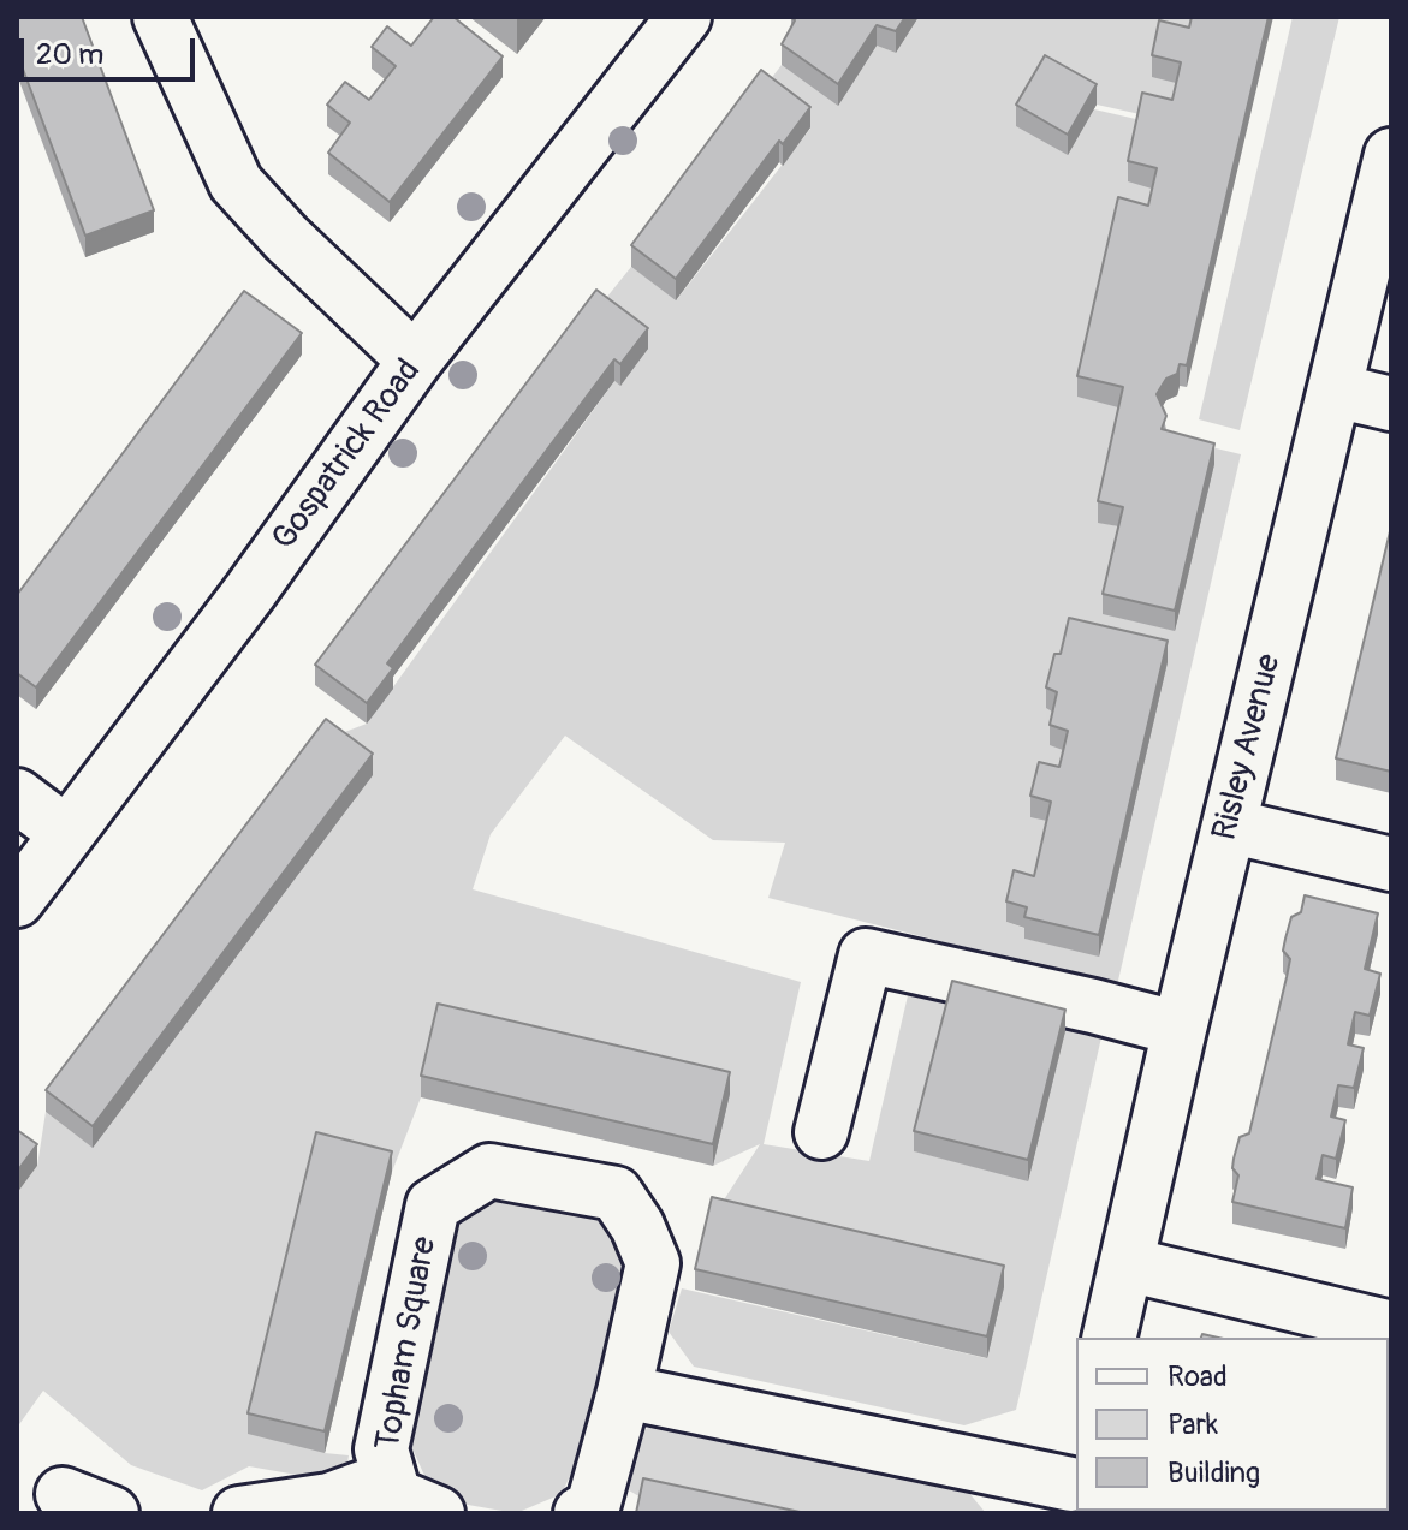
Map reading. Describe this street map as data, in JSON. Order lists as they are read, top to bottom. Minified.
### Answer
{"streets":{"street":["Gospatrick Road","Risley Avenue","Topham Square"]},"legend":["Road","Park","Building"],"scale_bar":"20 m"}
